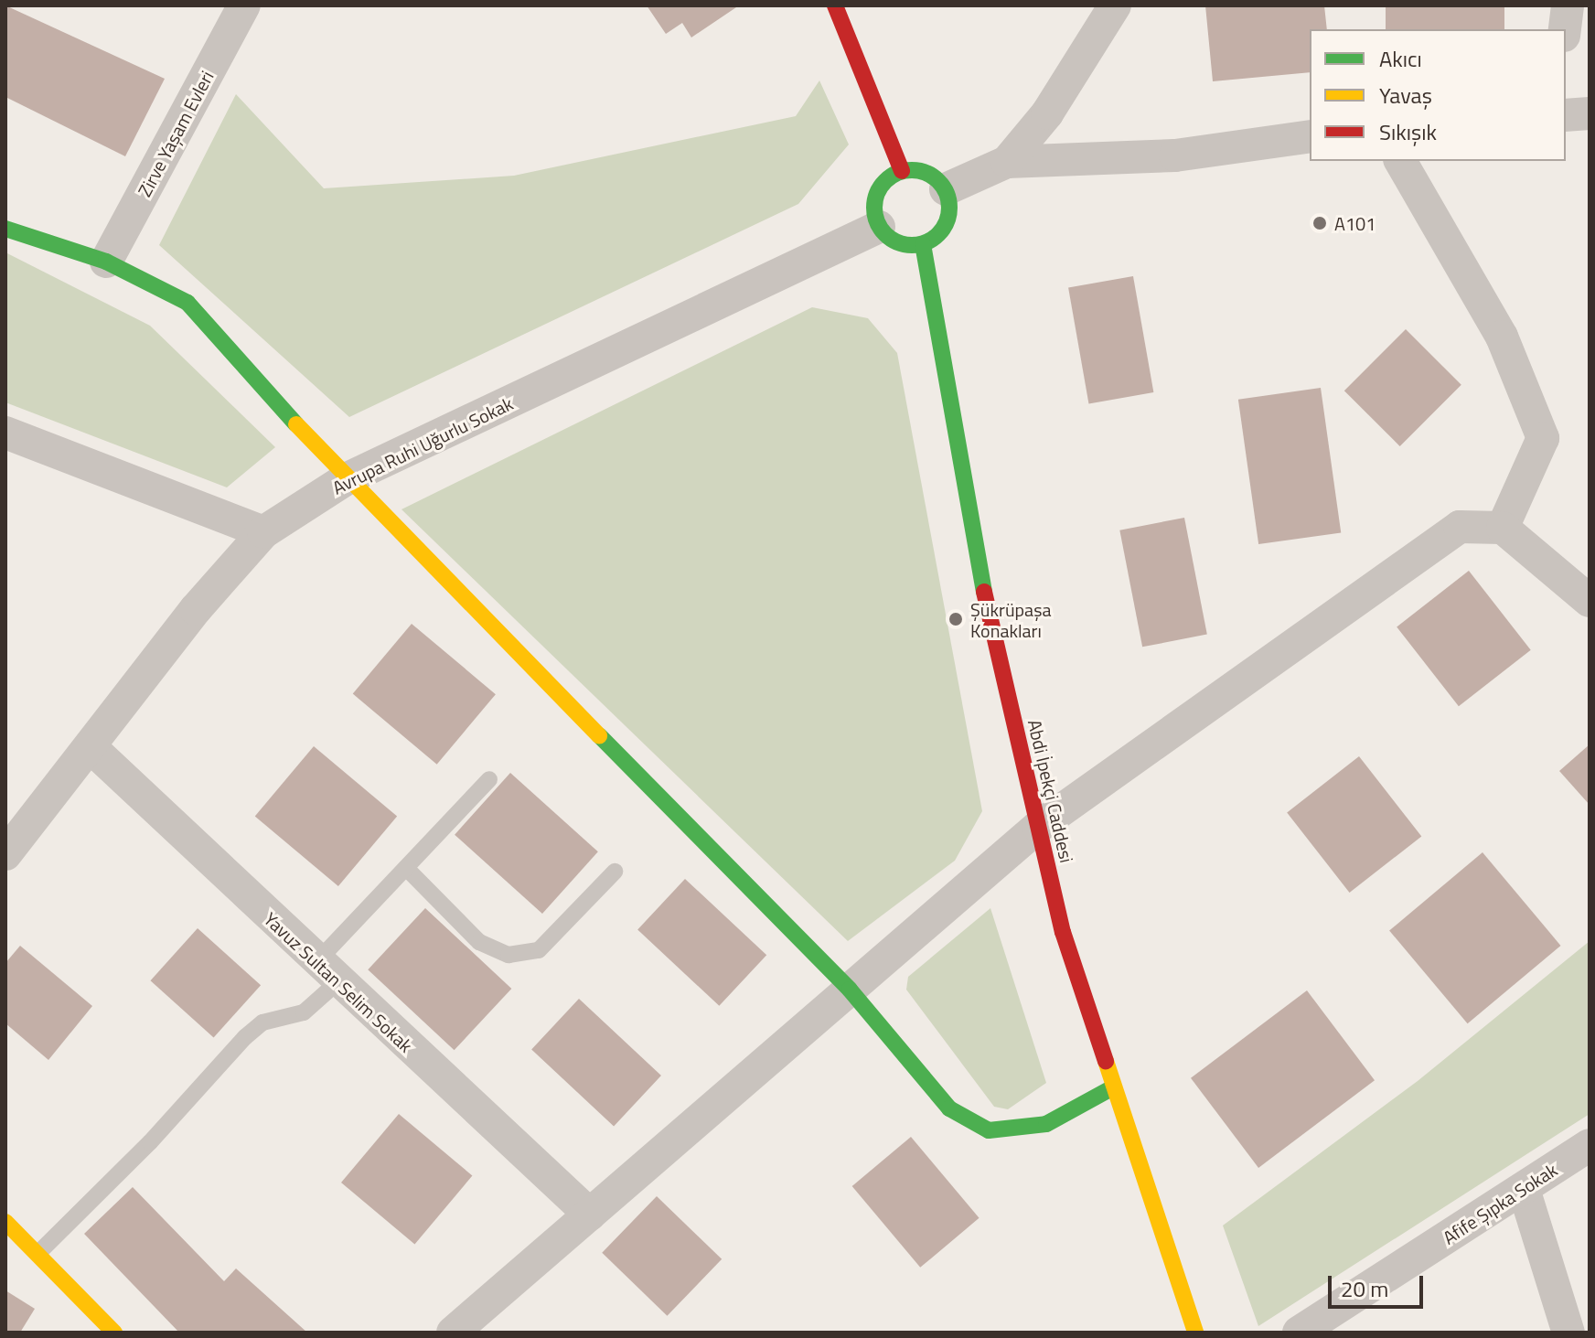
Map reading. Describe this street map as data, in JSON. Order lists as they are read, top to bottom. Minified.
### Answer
{"streets":{"street":["Zirve Yaşam Evleri","Avrupa Ruhi Uğurlu Sokak","Abdi İpekçi Caddesi","Yavuz Sultan Selim Sokak","Afife Şıpka Sokak"]},"crossings":[["Avrupa Ruhi Uğurlu Sokak","Abdi İpekçi Caddesi"],["Avrupa Ruhi Uğurlu Sokak","Yavuz Sultan Selim Sokak"]],"places":["A101","Şükrüpaşa Konakları"],"legend":["Akıcı","Yavaş","Sıkışık"],"scale_bar":"20 m"}
